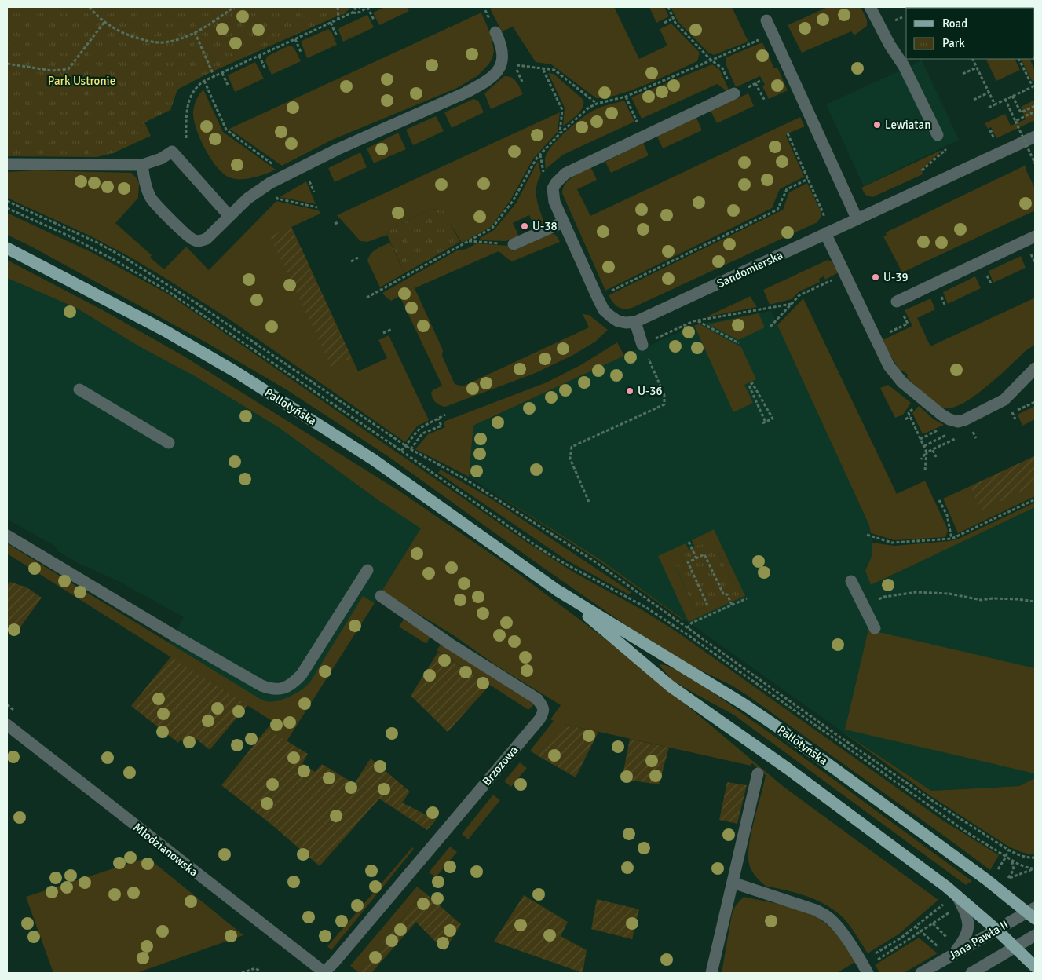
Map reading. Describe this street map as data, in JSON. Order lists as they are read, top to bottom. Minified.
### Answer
{"streets":{"main road":["Pallotyńska"],"street":["Sandomierska","Brzozowa","Młodzianowska","Jana Pawła II"]},"crossings":[["Pallotyńska","Jana Pawła II"],["Brzozowa","Młodzianowska"]],"parks":["Park Ustronie"],"places":["Lewiatan","U-38","U-39","U-36"],"legend":["Road","Park"]}
